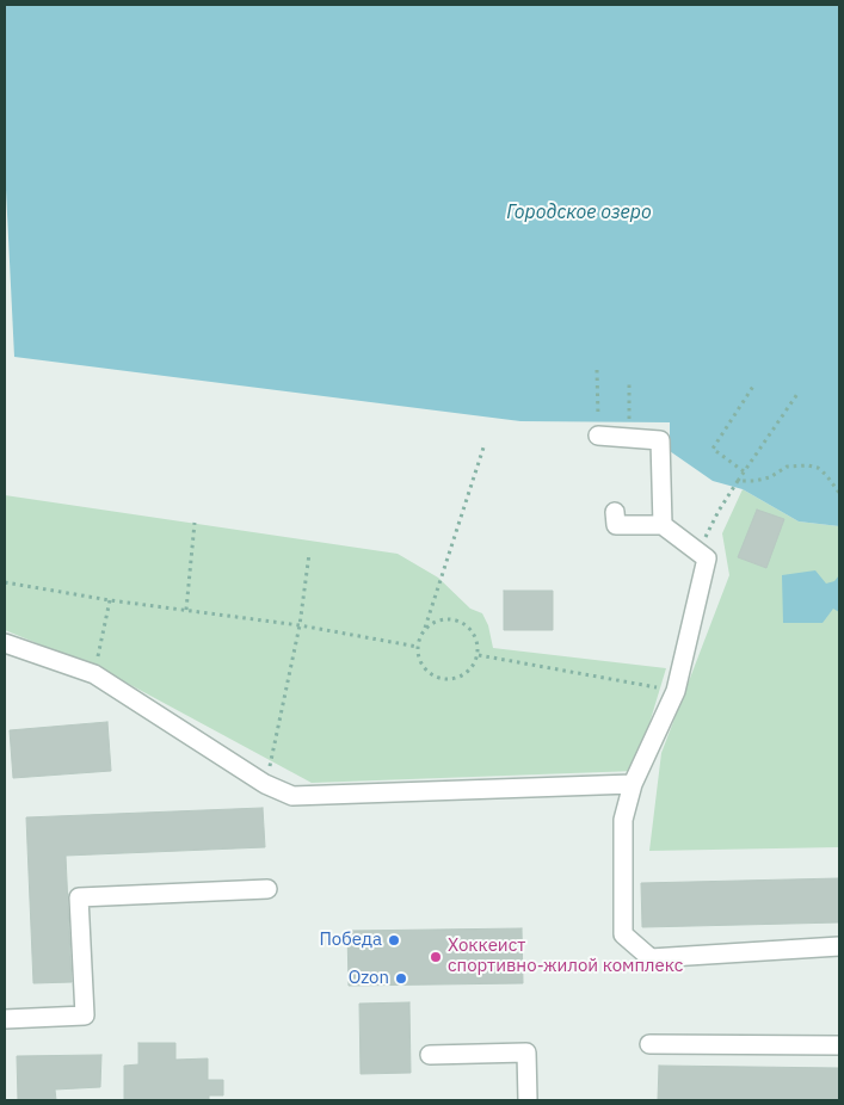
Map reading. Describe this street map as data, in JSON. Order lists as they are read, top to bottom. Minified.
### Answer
{"water":["Городское озеро"],"places":["Победа","Хоккеист спортивно-жилой комплекс","Ozon"]}
